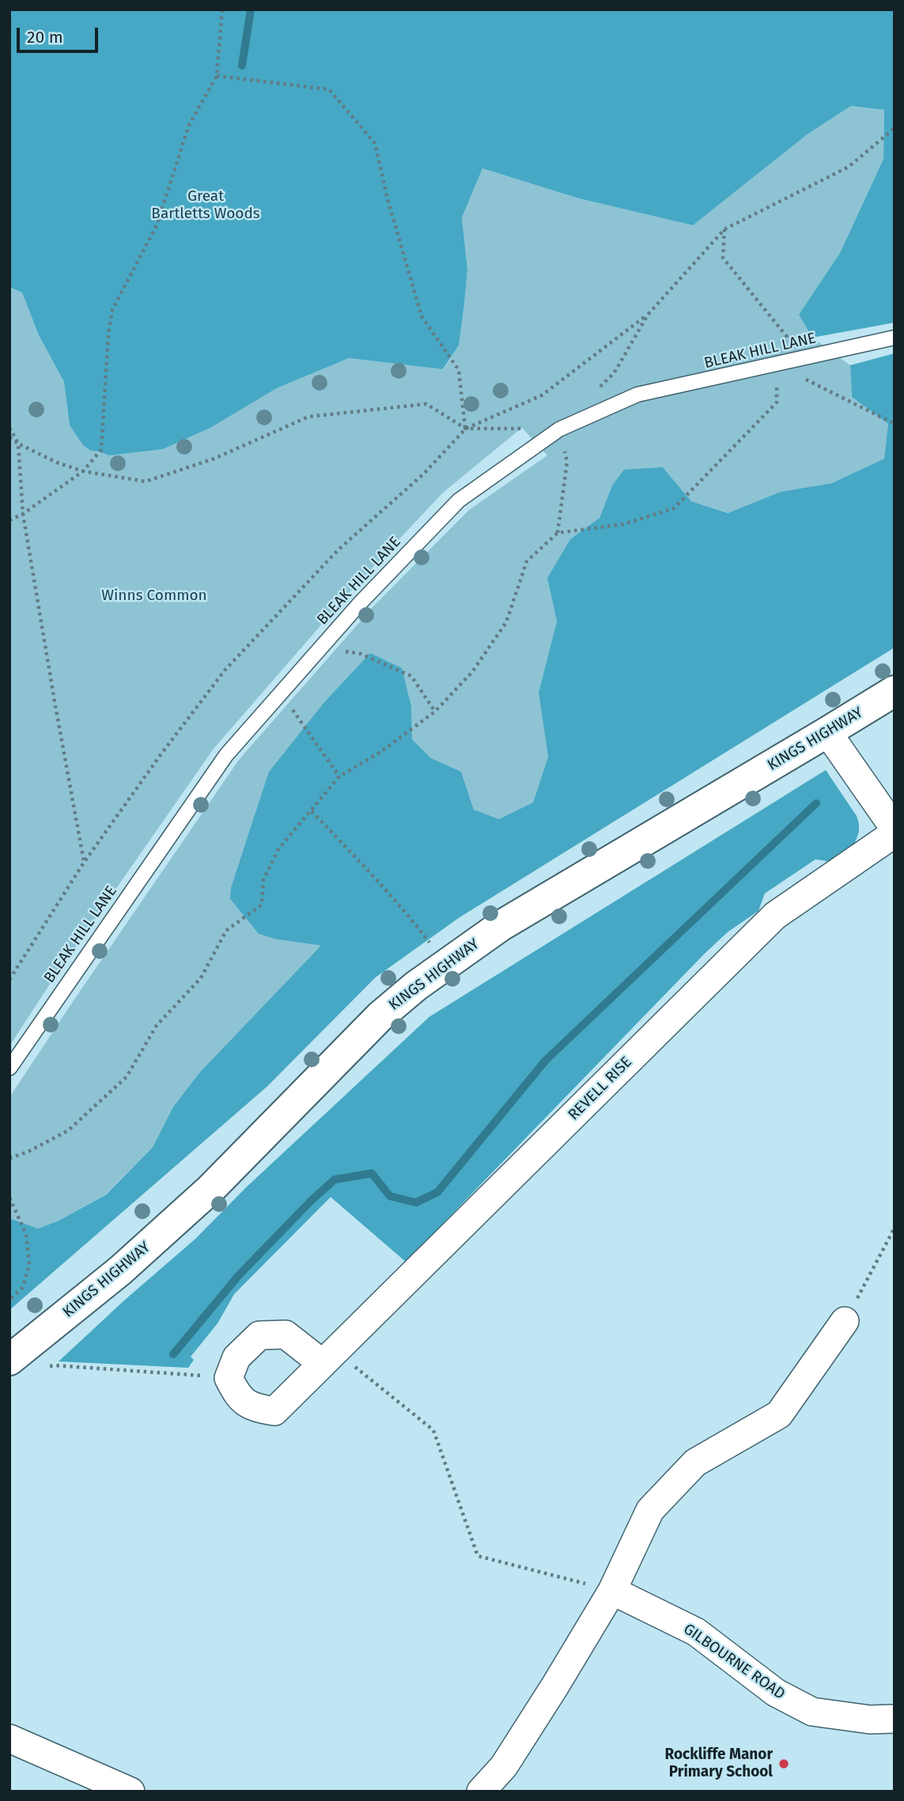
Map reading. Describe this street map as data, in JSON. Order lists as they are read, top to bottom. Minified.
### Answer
{"streets":{"street":["KINGS HIGHWAY","REVELL RISE","GILBOURNE ROAD"],"lane":["BLEAK HILL LANE"]},"parks":["Great Bartletts Woods","Winns Common"],"places":["Rockliffe Manor Primary School"],"scale_bar":"20 m"}
